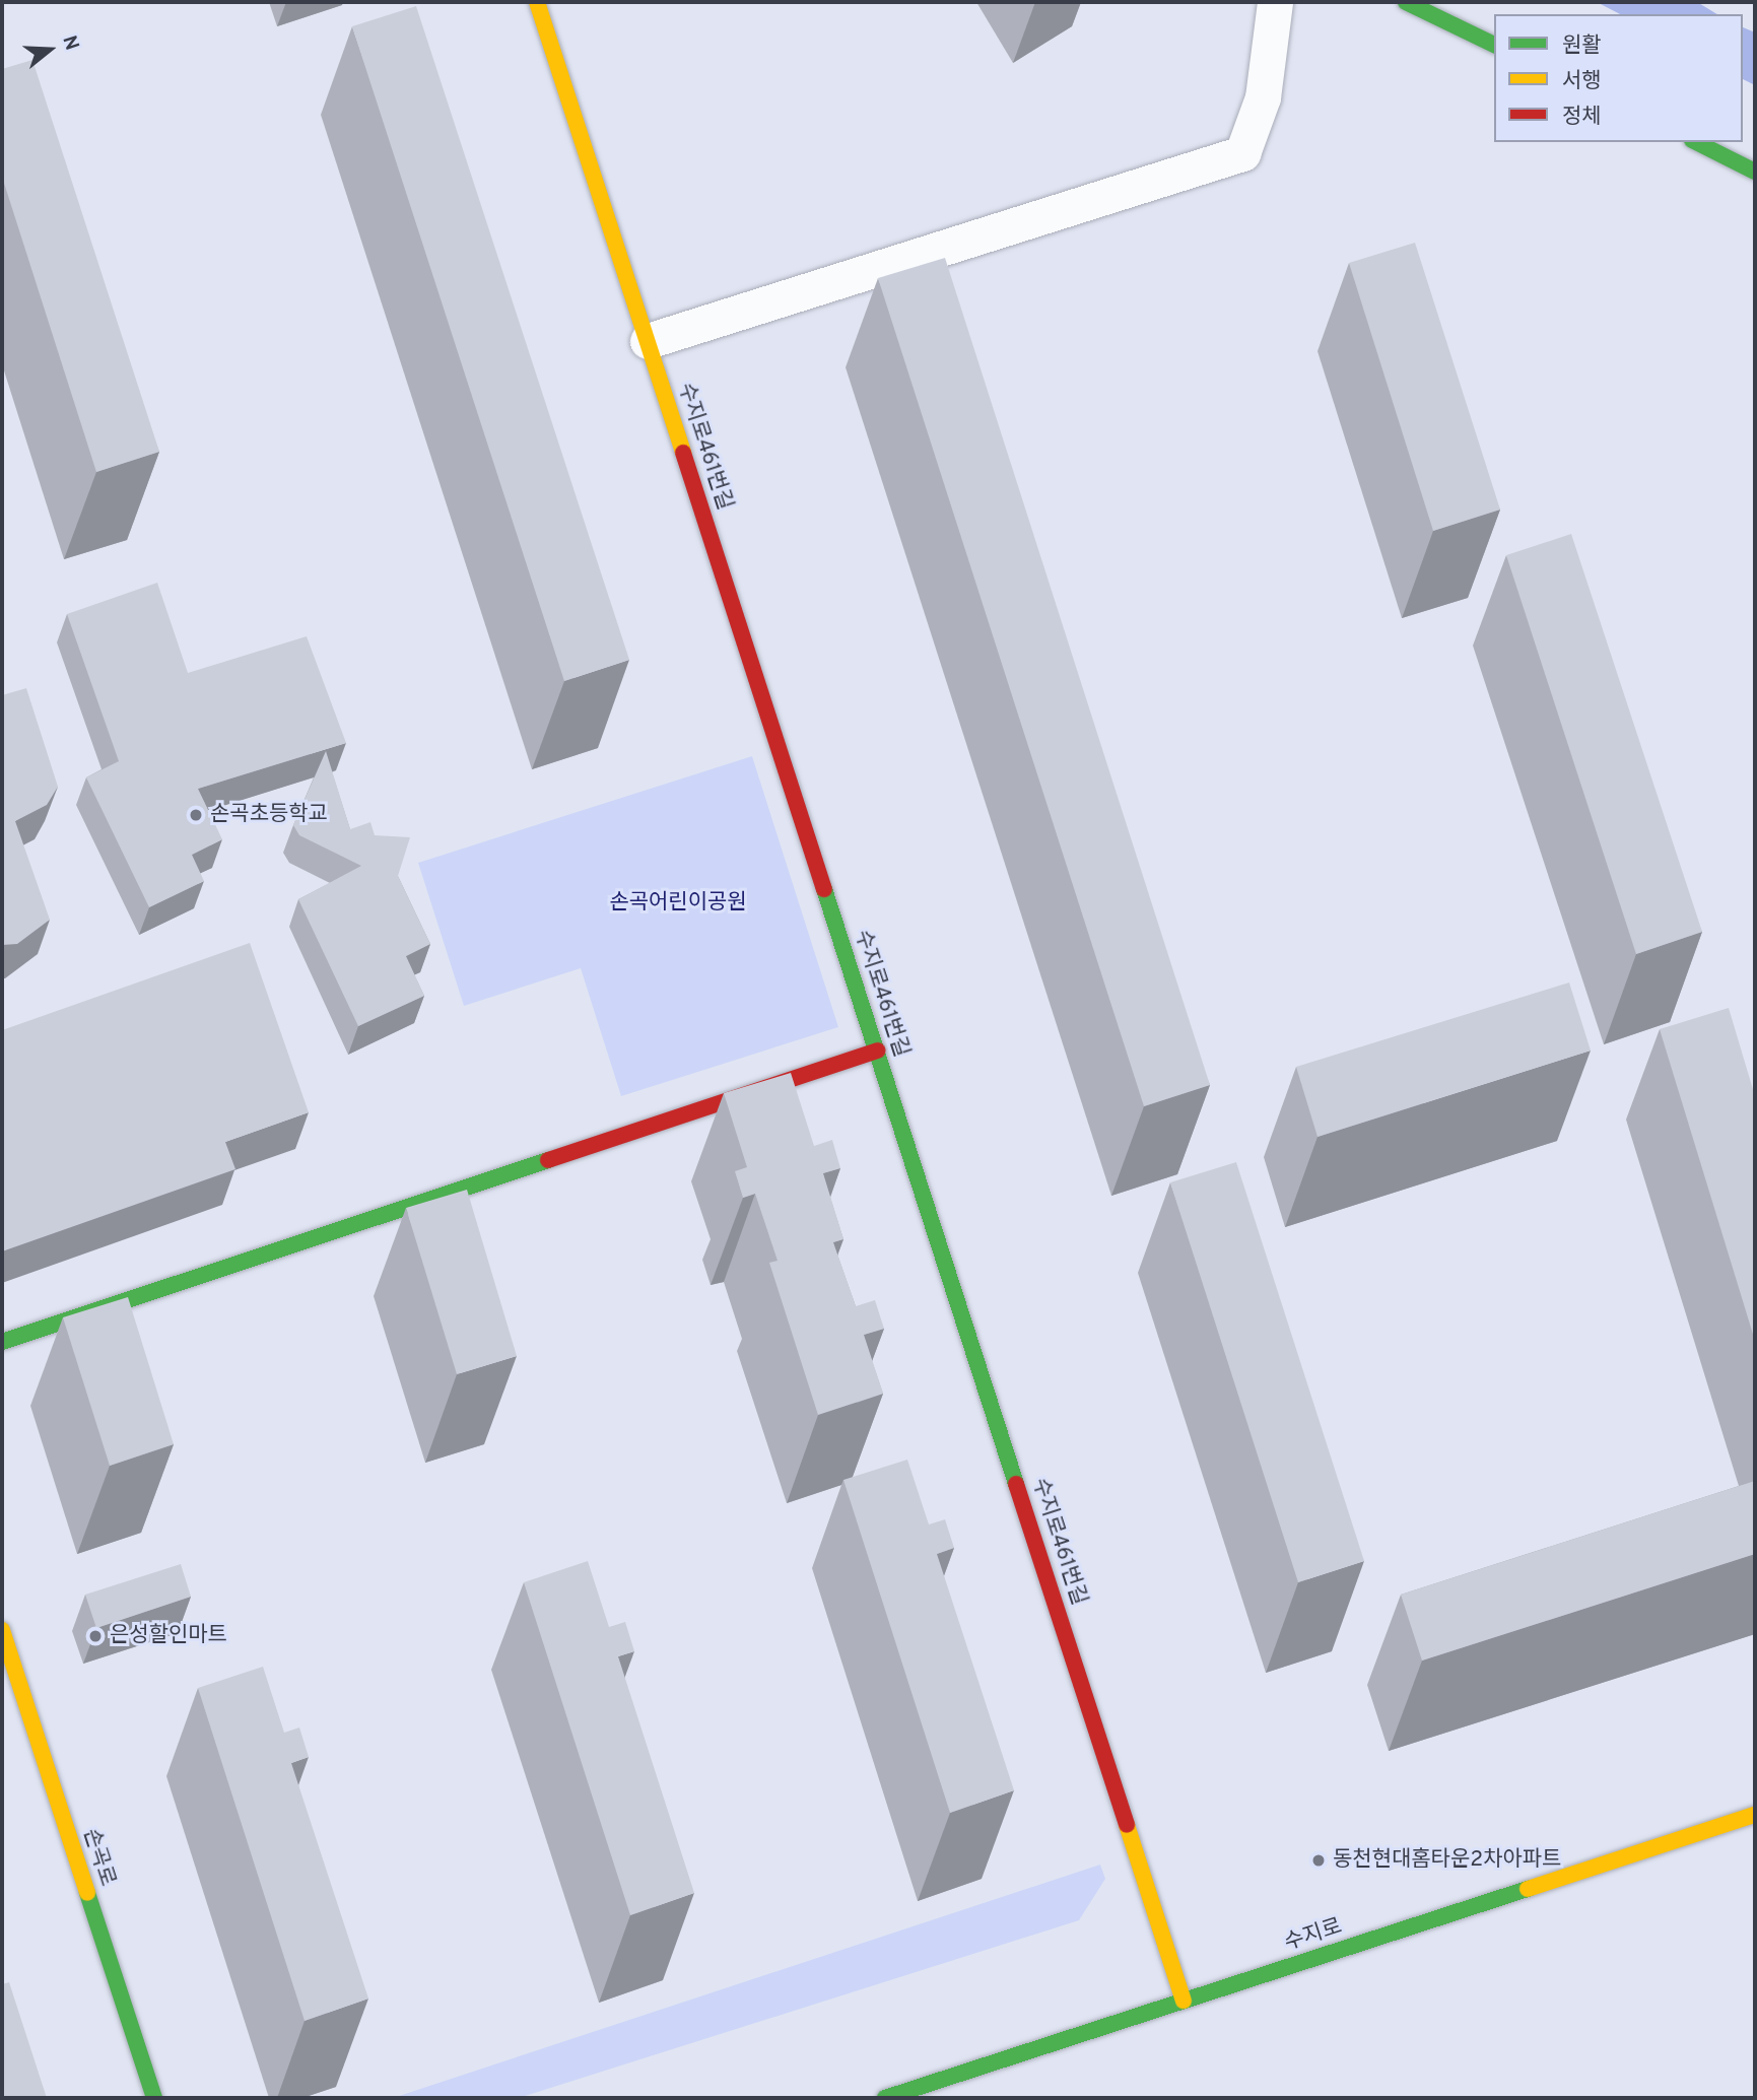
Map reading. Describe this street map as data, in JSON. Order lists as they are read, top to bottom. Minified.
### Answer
{"streets":{"street":["수지로461번길","손곡로","수지로"]},"crossings":[["수지로461번길","수지로"]],"parks":["손곡어린이공원"],"places":["손곡초등학교","은성할인마트","동천현대홈타운2차아파트"],"legend":["원활","서행","정체"],"north":"right"}
